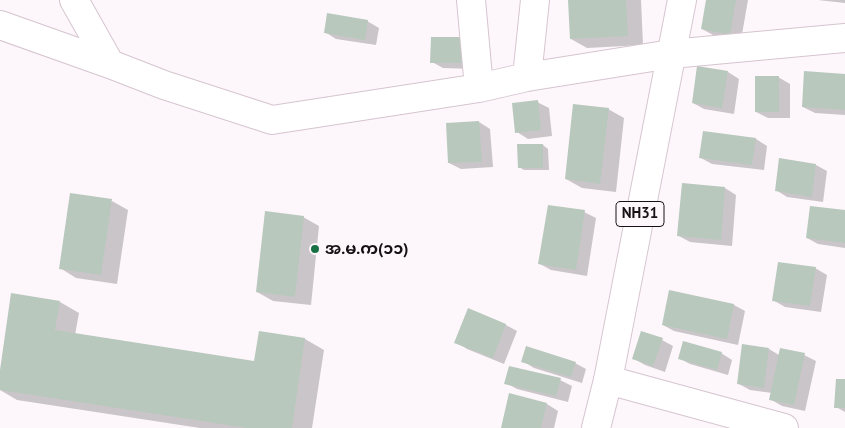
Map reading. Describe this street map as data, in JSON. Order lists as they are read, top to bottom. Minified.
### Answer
{"streets":{"main road":["NH31"]},"places":["အ.မ.က(၁၁)"]}
